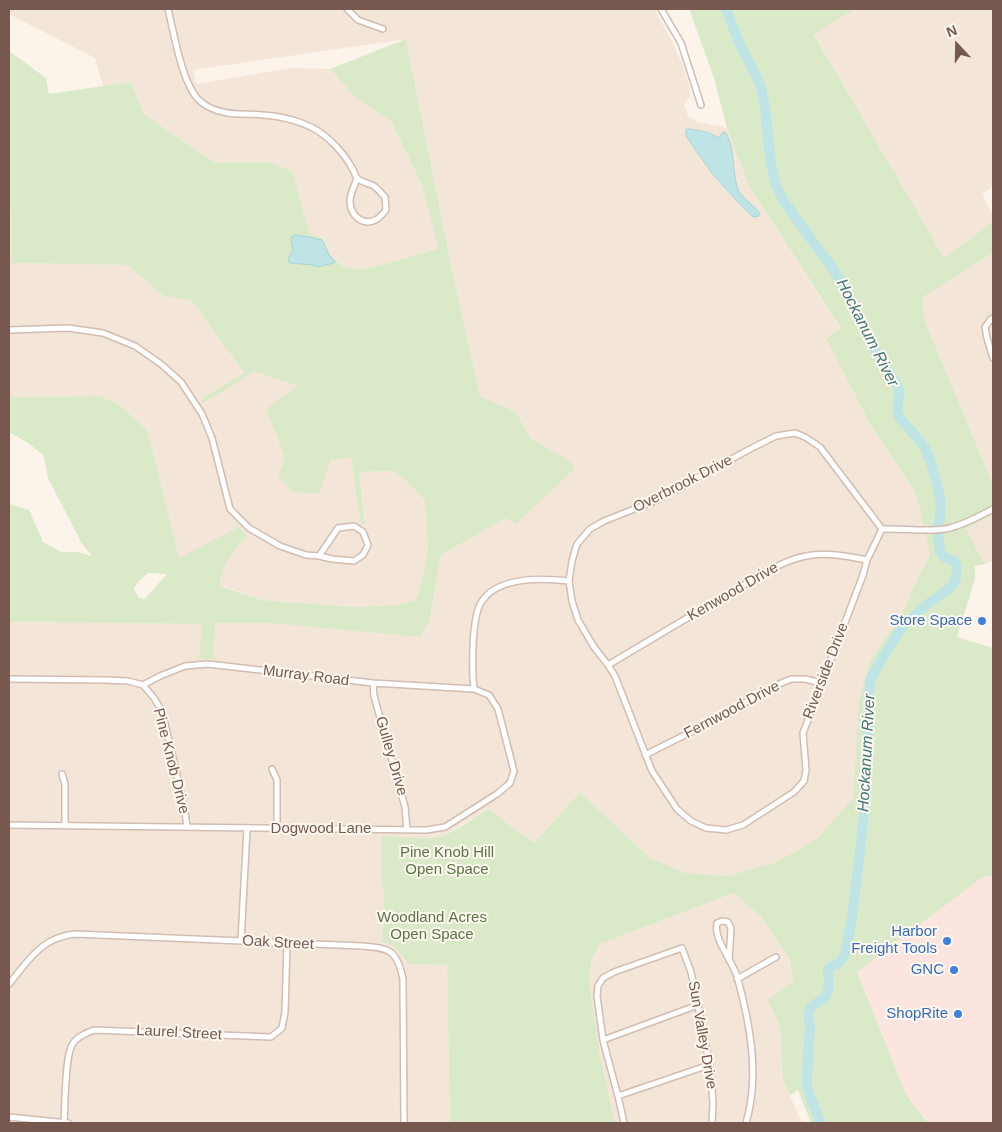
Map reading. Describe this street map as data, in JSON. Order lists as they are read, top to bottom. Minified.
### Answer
{"streets":{"street":["Overbrook Drive","Kenwood Drive","Riverside Drive","Murray Road","Fernwood Drive","Gulley Drive","Pine Knob Drive","Dogwood Lane","Oak Street","Laurel Street","Sun Valley Drive"]},"crossings":[["Overbrook Drive","Kenwood Drive"],["Overbrook Drive","Riverside Drive"],["Kenwood Drive","Riverside Drive"],["Riverside Drive","Fernwood Drive"],["Murray Road","Gulley Drive"],["Murray Road","Pine Knob Drive"],["Murray Road","Dogwood Lane"],["Gulley Drive","Dogwood Lane"],["Pine Knob Drive","Dogwood Lane"],["Oak Street","Laurel Street"]],"water":["Hockanum River"],"parks":["Pine Knob Hill Open Space","Woodland Acres Open Space"],"places":["Store Space","Harbor Freight Tools","GNC","ShopRite"],"north":"top"}
